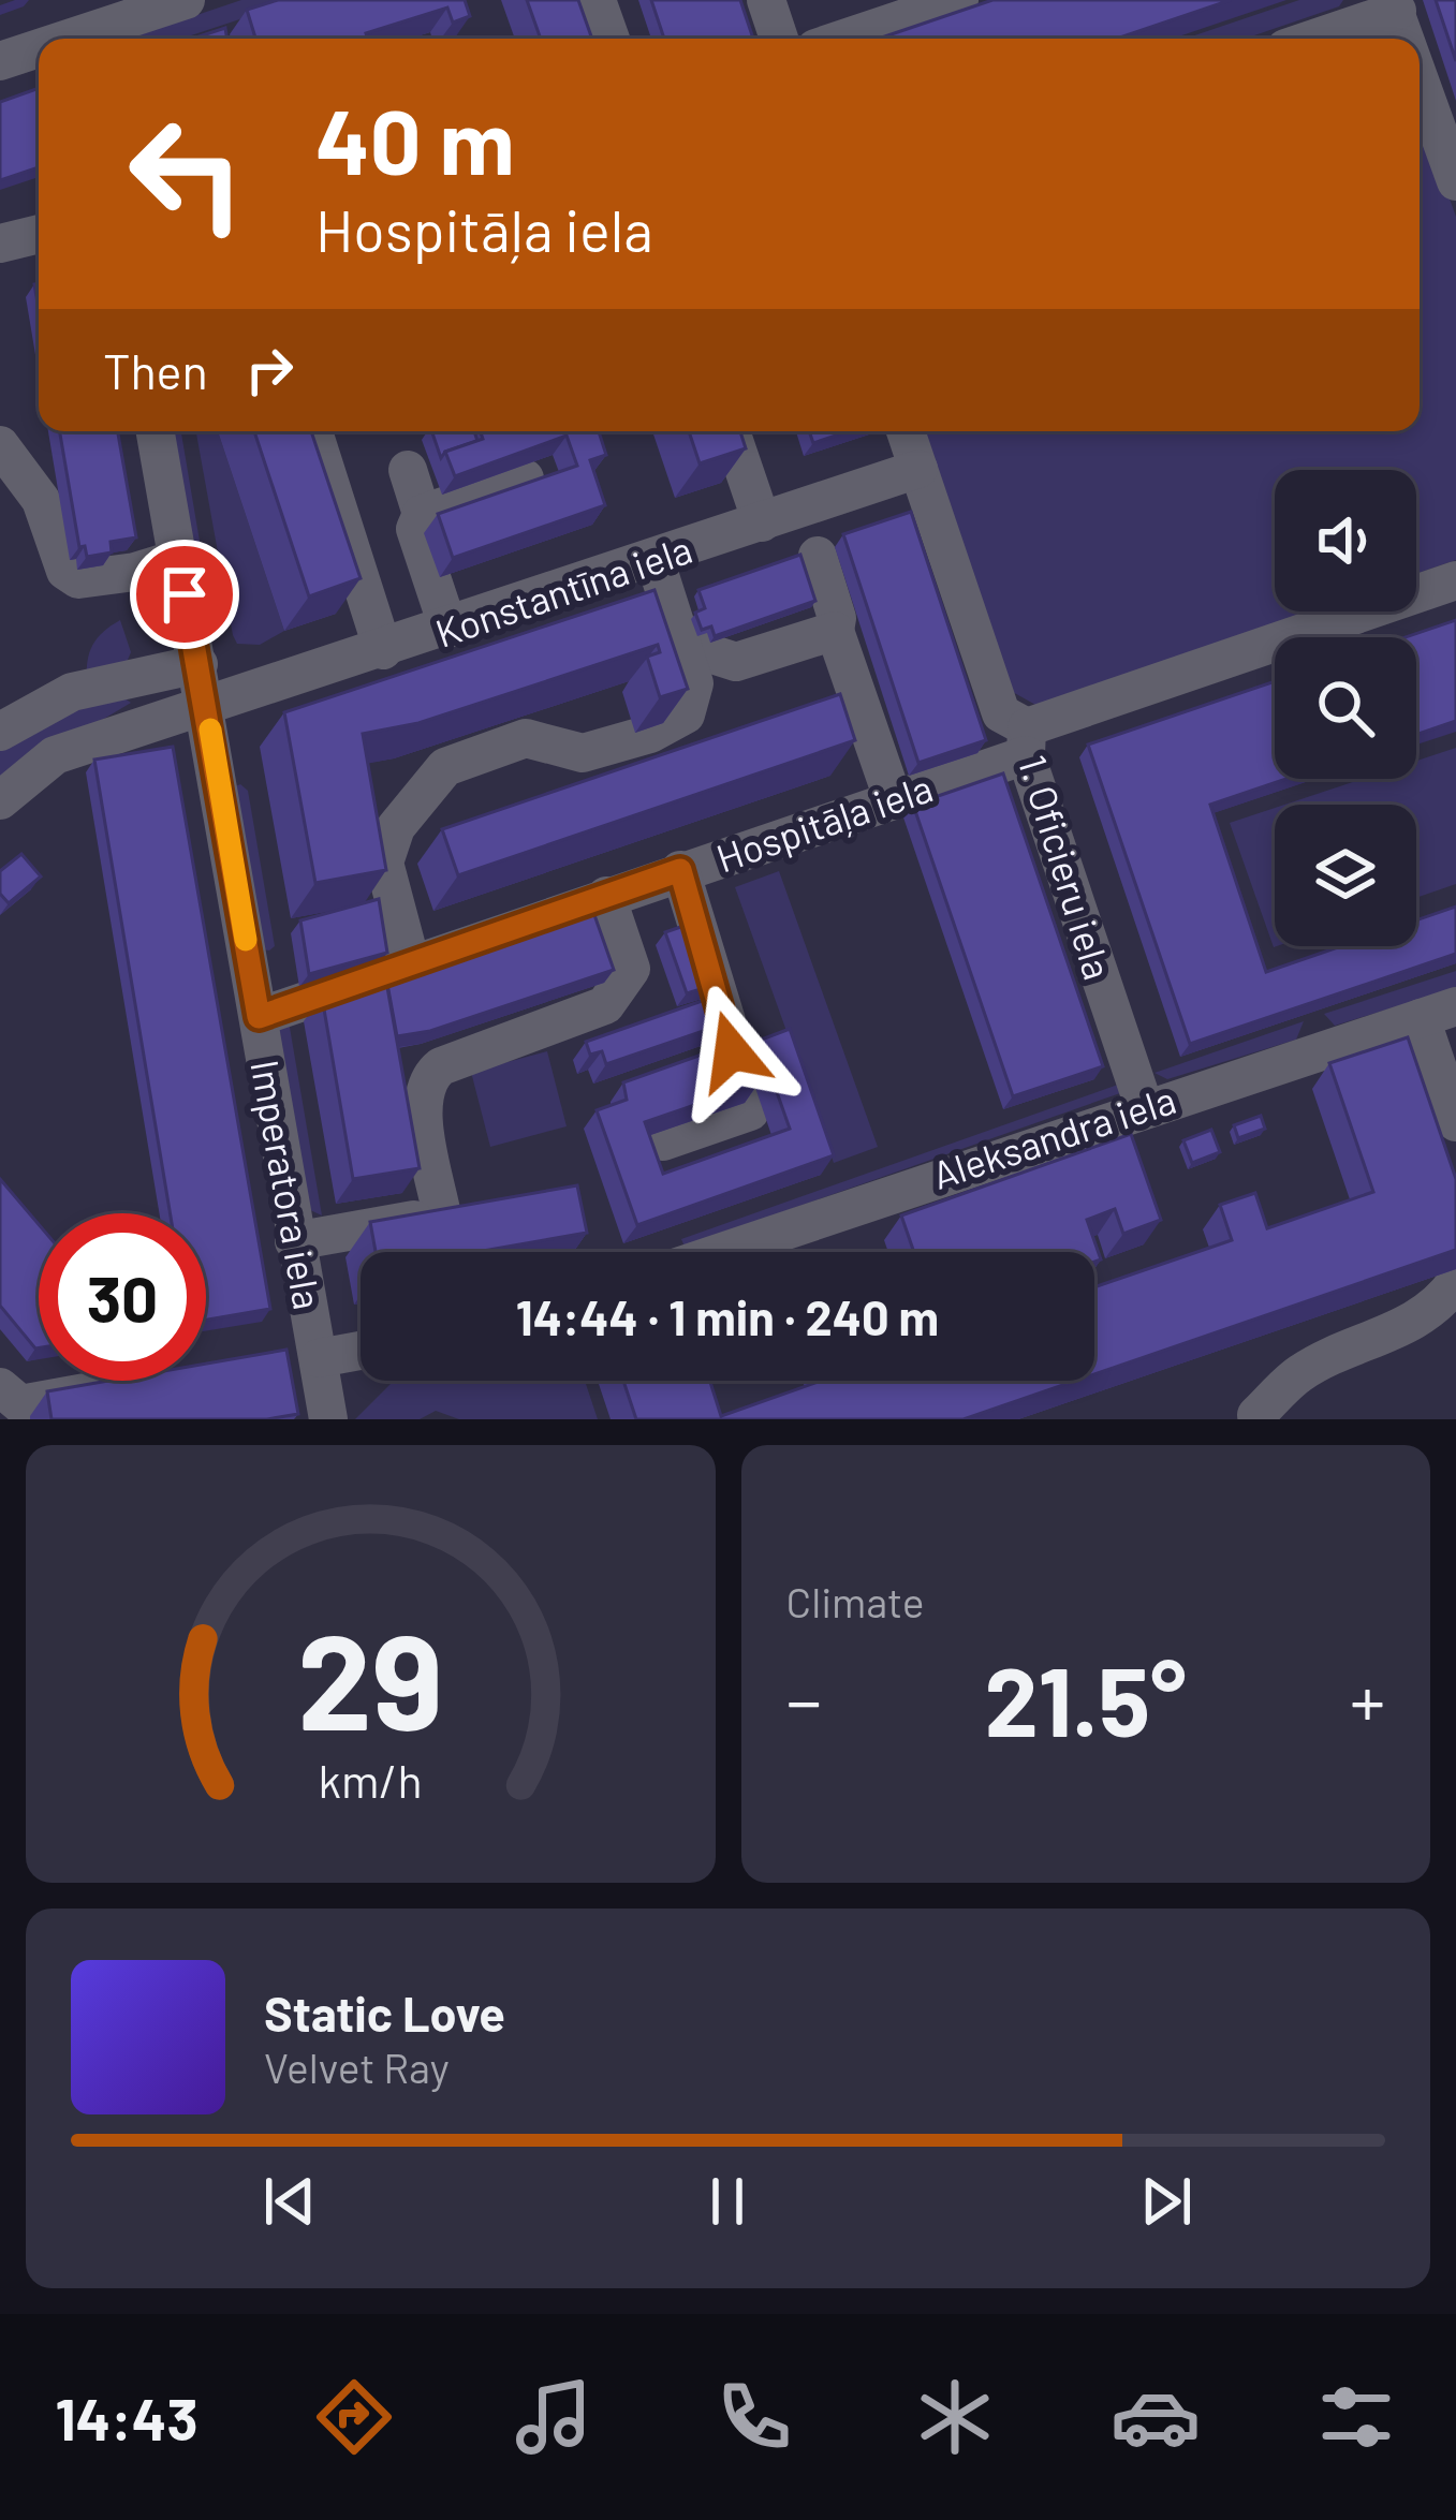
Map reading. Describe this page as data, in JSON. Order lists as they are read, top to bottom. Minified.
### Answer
{"streets":{"street":["Konstantīna iela","Hospitāļa iela","1. Oficieru iela","Aleksandra iela","Imperatora iela"]},"crossings":[["Konstantīna iela","1. Oficieru iela"],["Konstantīna iela","Imperatora iela"],["Hospitāļa iela","1. Oficieru iela"],["Hospitāļa iela","Imperatora iela"],["1. Oficieru iela","Aleksandra iela"]],"page":{"turn":["40 m","Hospitāļa iela"],"then":"Then","limit":"30","trip":"14:44 · 1 min · 240 m","tile":"Climate","heat":["−","21.5°","+"],"song":["Static Love","Velvet Ray"],"tabs":"14:43","gauge":["29","km/h"]}}
